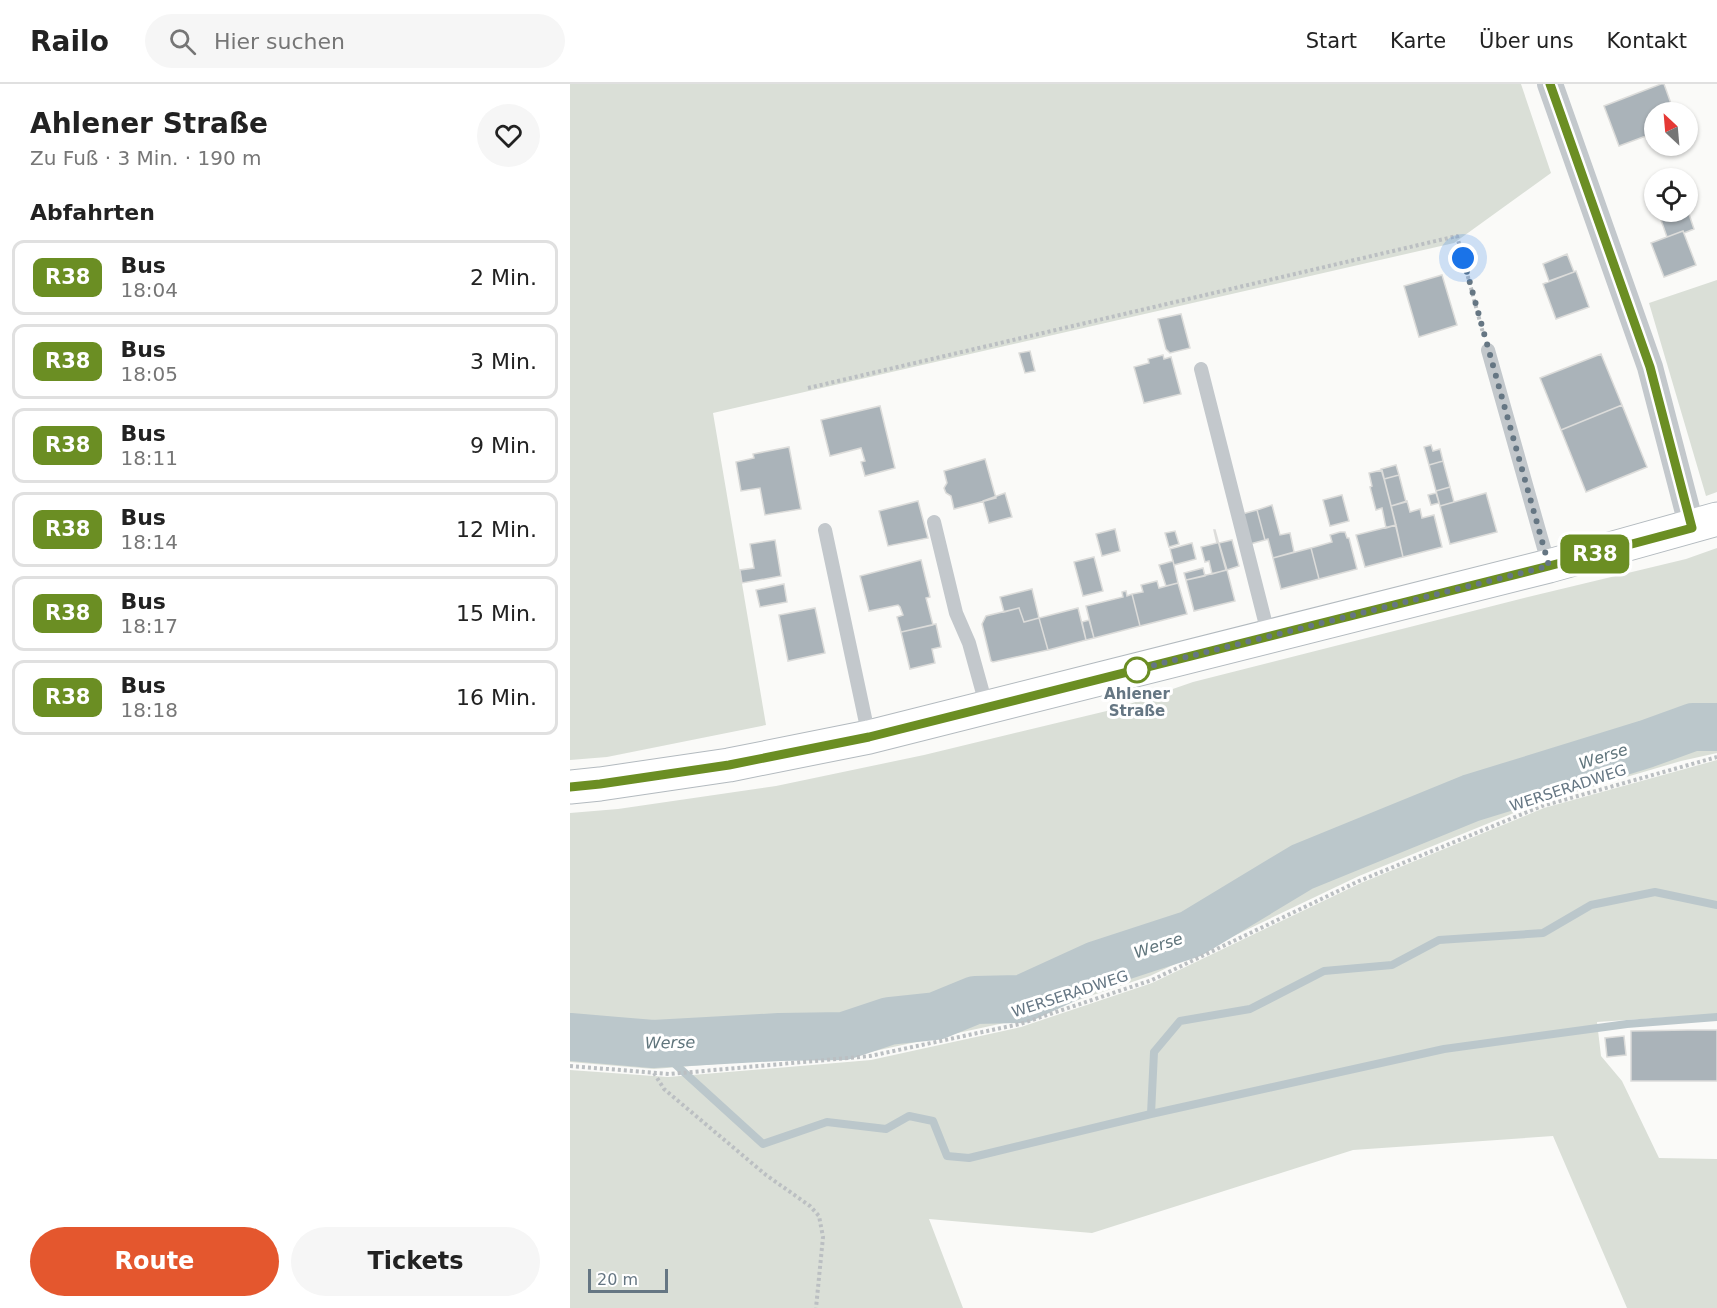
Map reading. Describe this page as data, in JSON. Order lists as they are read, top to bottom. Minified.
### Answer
{"streets":{"path":["WERSERADWEG"]},"water":["Werse"],"places":["Ahlener Straße"],"lines":["bus line R38"],"scale_bar":"20 m","north":"top left","page":{"header":"Railo","search":"Hier suchen","nav":["Start","Karte","Über uns","Kontakt"],"heading":[["Ahlener Straße","Zu Fuß · 3 Min. · 190 m"],"Abfahrten"],"on_map":"R38","list":[{"mark":"R38","name":"Bus","note":"18:04","value":"2 Min."},{"mark":"R38","name":"Bus","note":"18:05","value":"3 Min."},{"mark":"R38","name":"Bus","note":"18:11","value":"9 Min."},{"mark":"R38","name":"Bus","note":"18:14","value":"12 Min."},{"mark":"R38","name":"Bus","note":"18:17","value":"15 Min."},{"mark":"R38","name":"Bus","note":"18:18","value":"16 Min."}],"buttons":["Route","Tickets"],"scale":"20 m"}}
